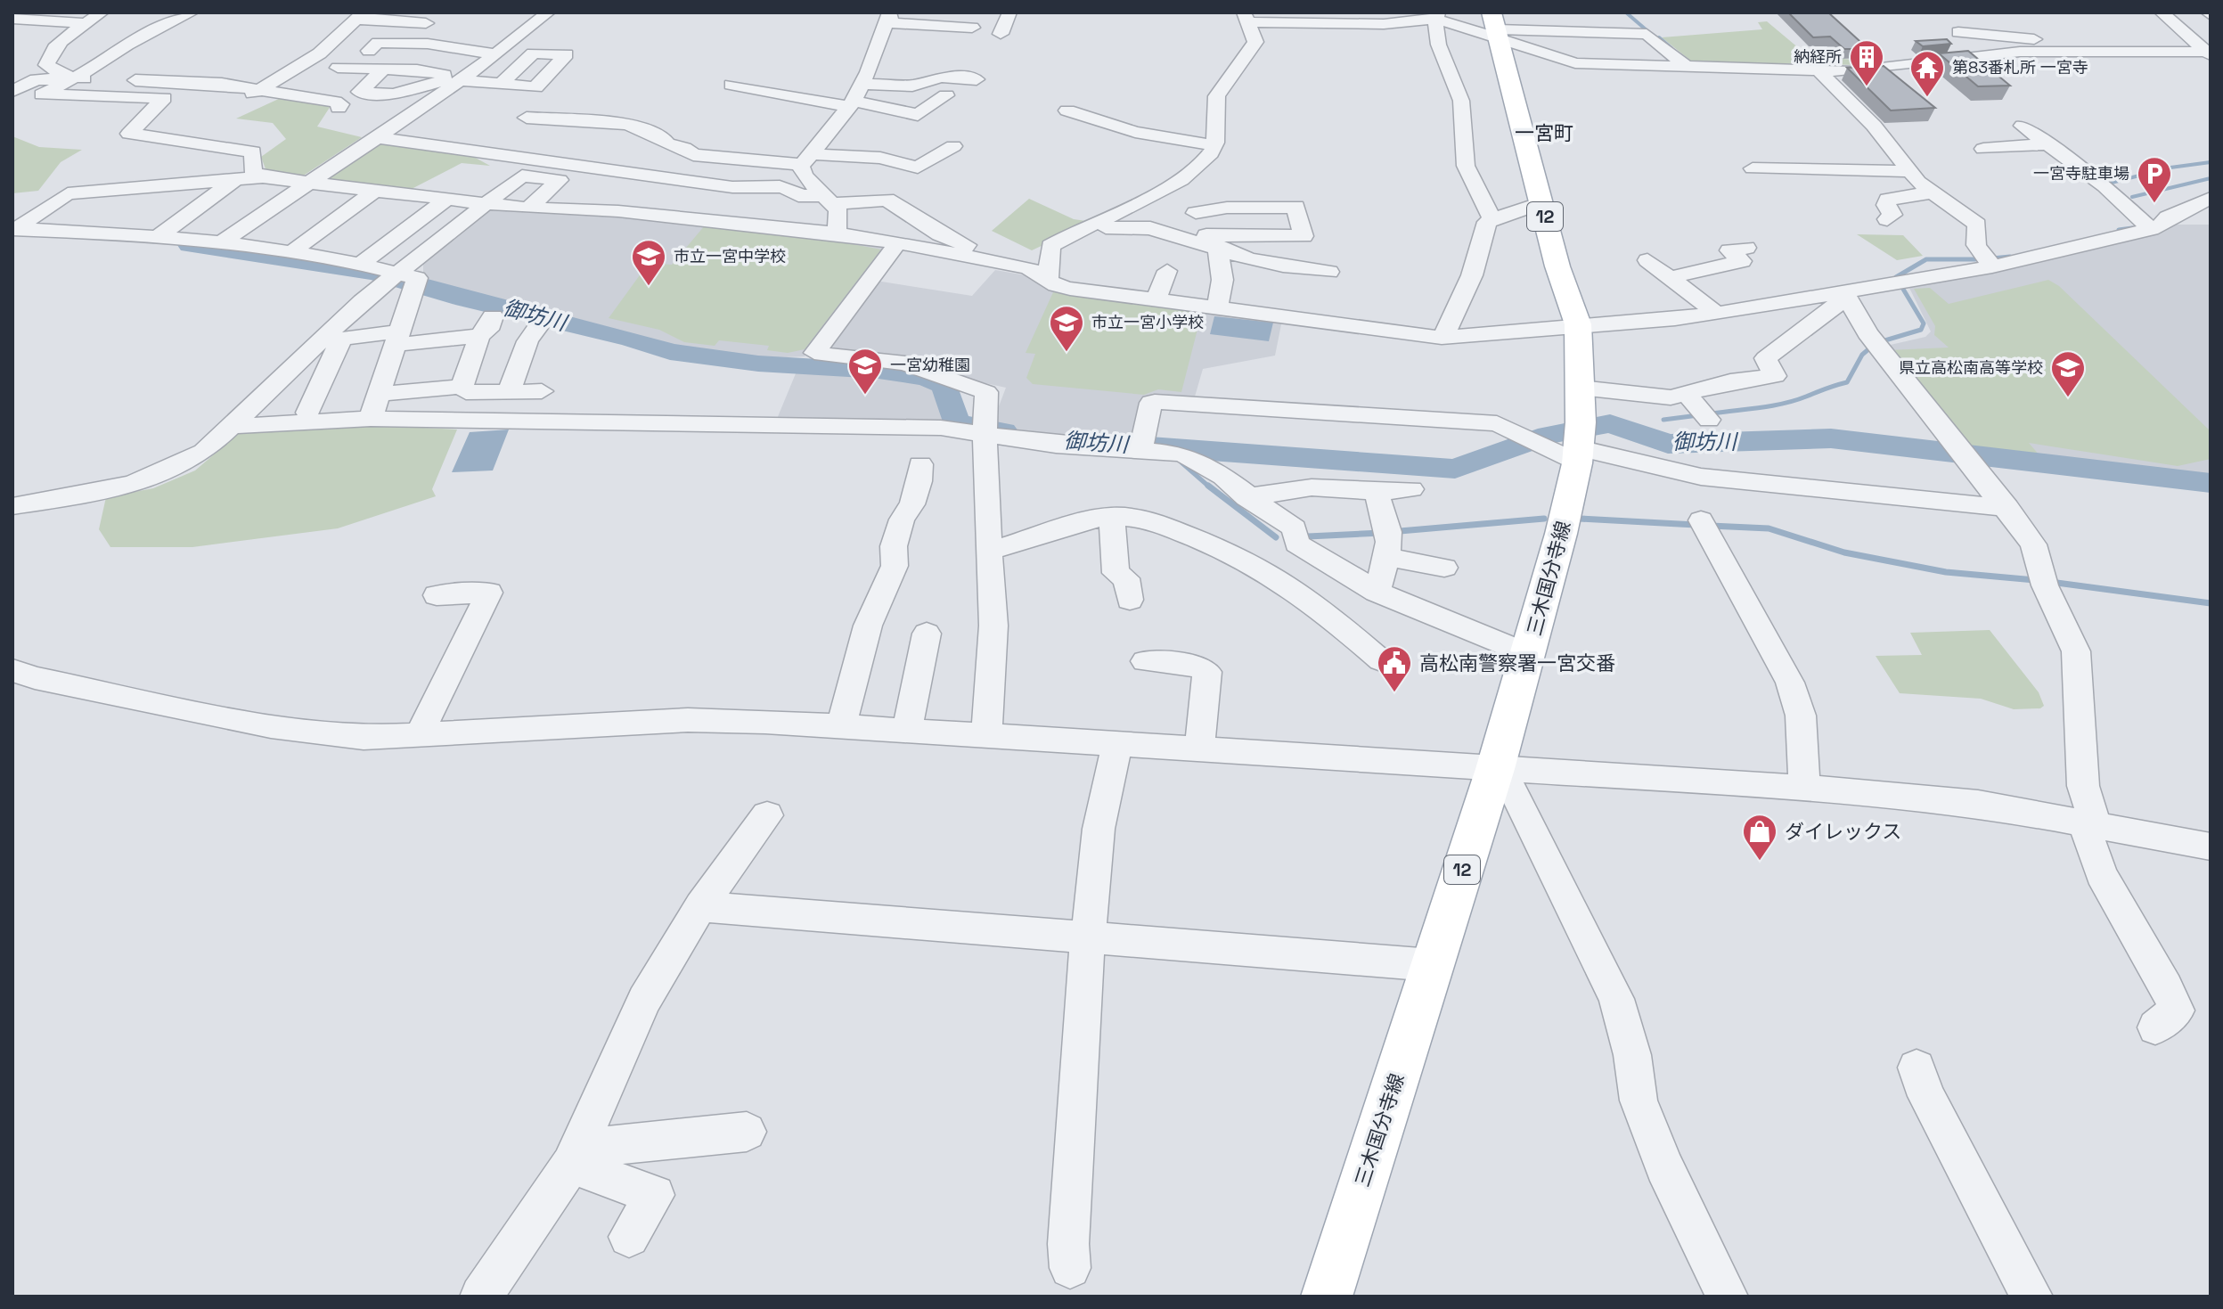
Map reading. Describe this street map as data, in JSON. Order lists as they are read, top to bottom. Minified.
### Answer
{"streets":{"main road":["12","三木国分寺線"]},"districts":["一宮町"],"water":["御坊川"],"places":{"building":["納経所"],"temple":["第83番札所 一宮寺"],"parking":["一宮寺駐車場"],"school or university":["市立一宮中学校","市立一宮小学校","一宮幼稚園","県立高松南高等学校"],"public building":["高松南警察署一宮交番"],"shop":["ダイレックス"]}}
